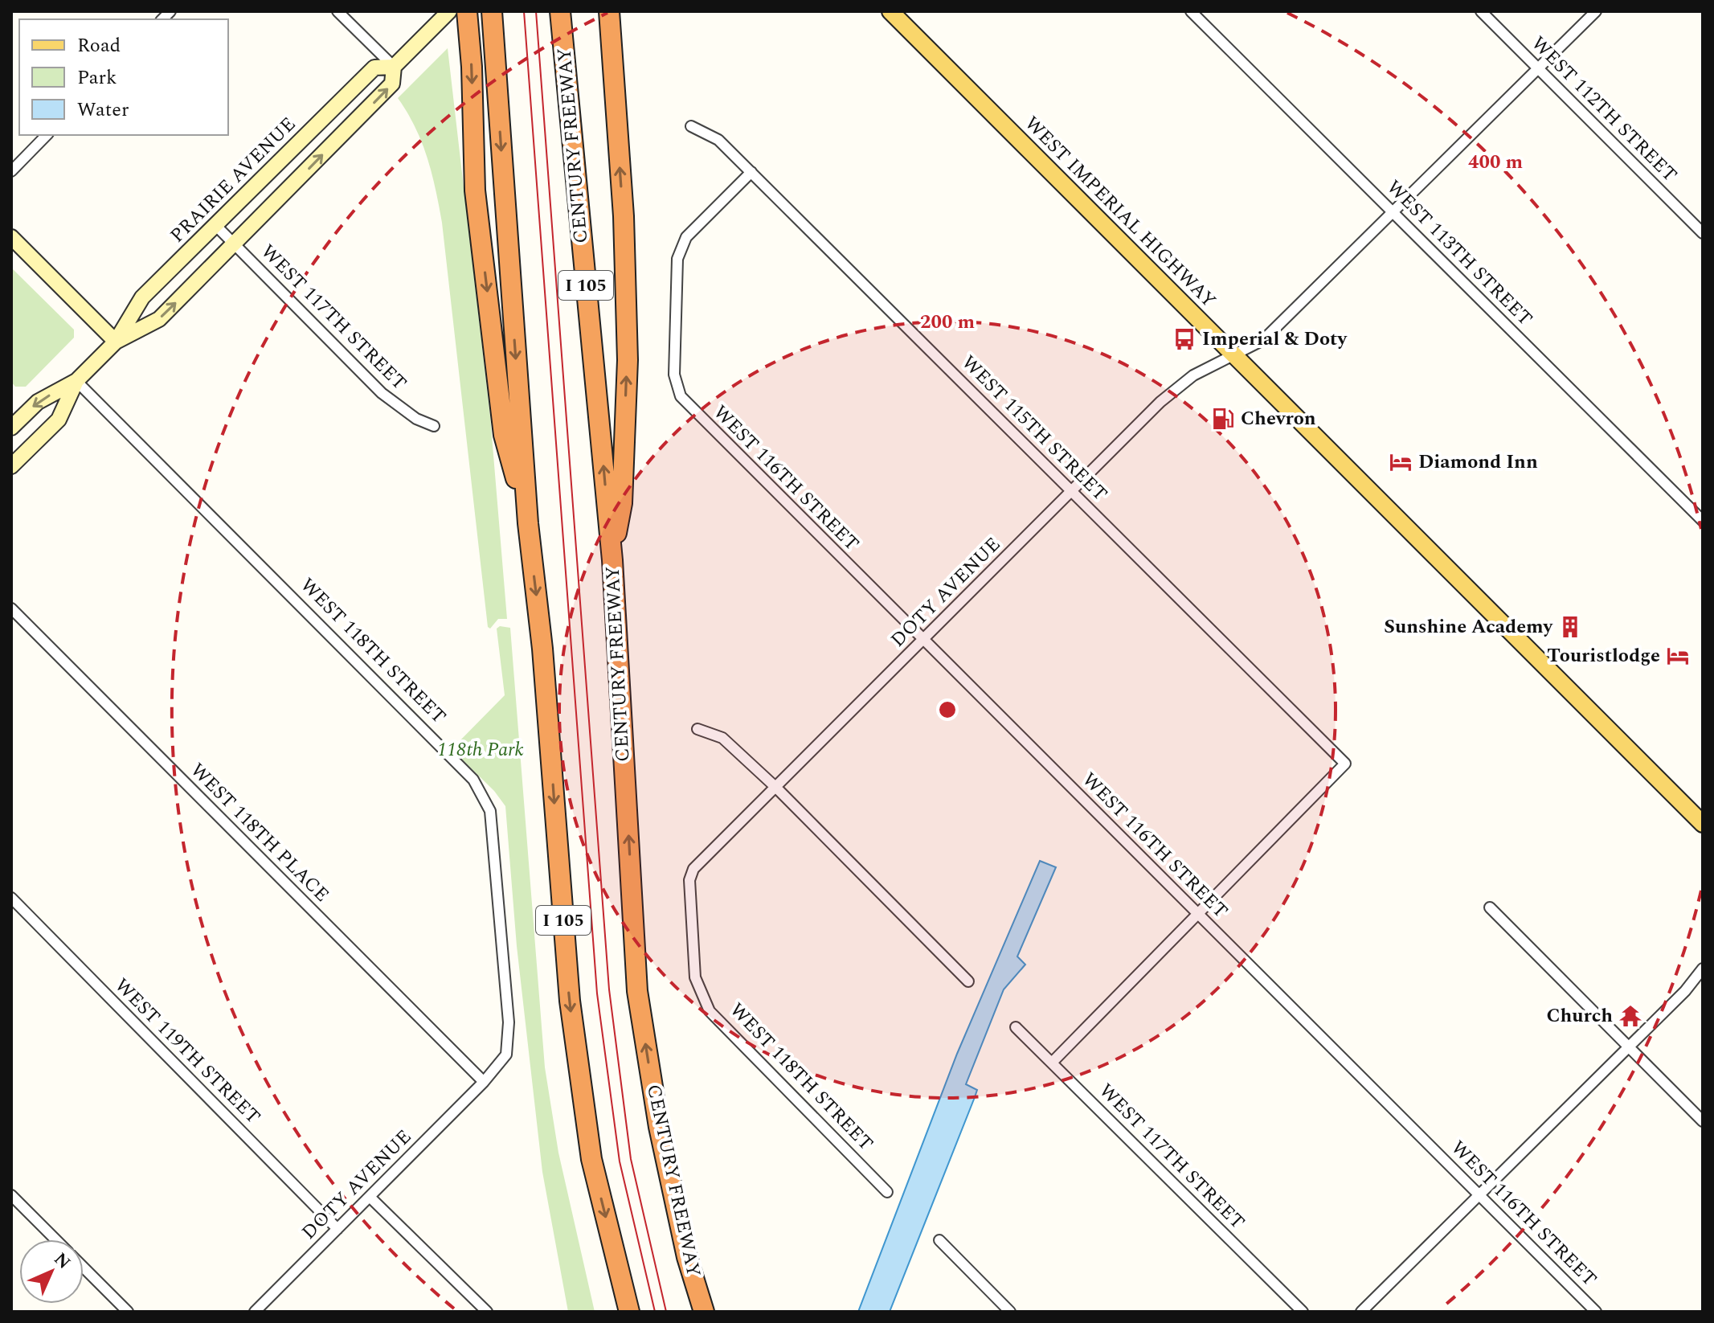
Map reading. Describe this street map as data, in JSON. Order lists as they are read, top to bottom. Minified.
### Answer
{"streets":{"highway":["CENTURY FREEWAY","I 105"],"main road":["PRAIRIE AVENUE","WEST IMPERIAL HIGHWAY"],"street":["WEST 112TH STREET","WEST 113TH STREET","WEST 117TH STREET","WEST 115TH STREET","WEST 116TH STREET","DOTY AVENUE","WEST 118TH STREET","WEST 118TH PLACE","WEST 119TH STREET"]},"crossings":[["WEST 112TH STREET","DOTY AVENUE"],["PRAIRIE AVENUE","WEST 117TH STREET"],["PRAIRIE AVENUE","WEST 118TH STREET"],["WEST IMPERIAL HIGHWAY","DOTY AVENUE"],["WEST 113TH STREET","DOTY AVENUE"],["WEST 115TH STREET","WEST 116TH STREET"],["WEST 115TH STREET","DOTY AVENUE"],["WEST 116TH STREET","DOTY AVENUE"],["DOTY AVENUE","WEST 118TH STREET"],["DOTY AVENUE","WEST 118TH PLACE"],["DOTY AVENUE","WEST 119TH STREET"],["WEST 118TH STREET","WEST 118TH PLACE"]],"parks":["118th Park"],"places":{"bus stop":["Imperial & Doty"],"fuel station":["Chevron"],"hotel":["Diamond Inn","Touristlodge"],"building":["Sunshine Academy"],"temple":["Church"]},"legend":["Road","Park","Water"],"north":"top right","rings":["400 m","200 m"]}
